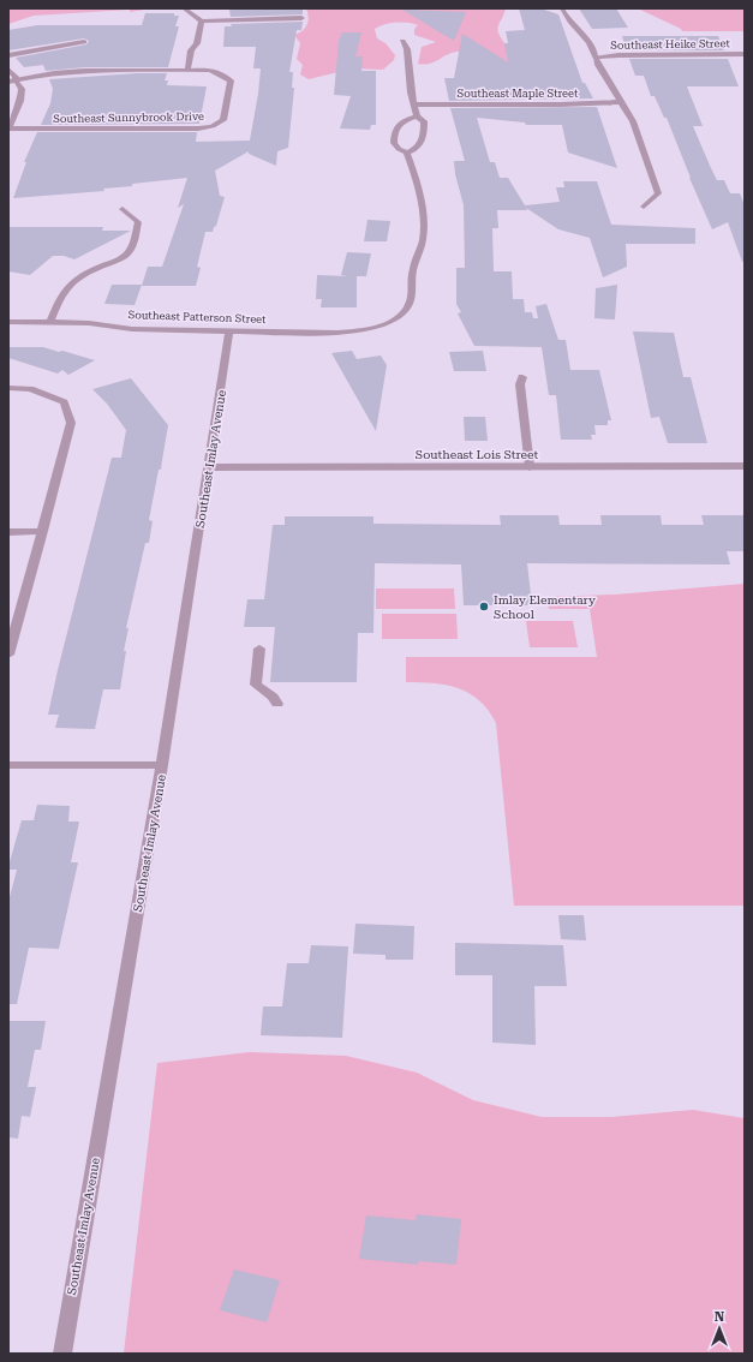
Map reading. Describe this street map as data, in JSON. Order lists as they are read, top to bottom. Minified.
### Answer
{"streets":{"street":["Southeast Heike Street","Southeast Maple Street","Southeast Sunnybrook Drive","Southeast Patterson Street","Southeast Lois Street","Southeast Imlay Avenue"]},"crossings":[["Southeast Patterson Street","Southeast Imlay Avenue"],["Southeast Lois Street","Southeast Imlay Avenue"]],"places":["Imlay Elementary School"],"north":"top"}
